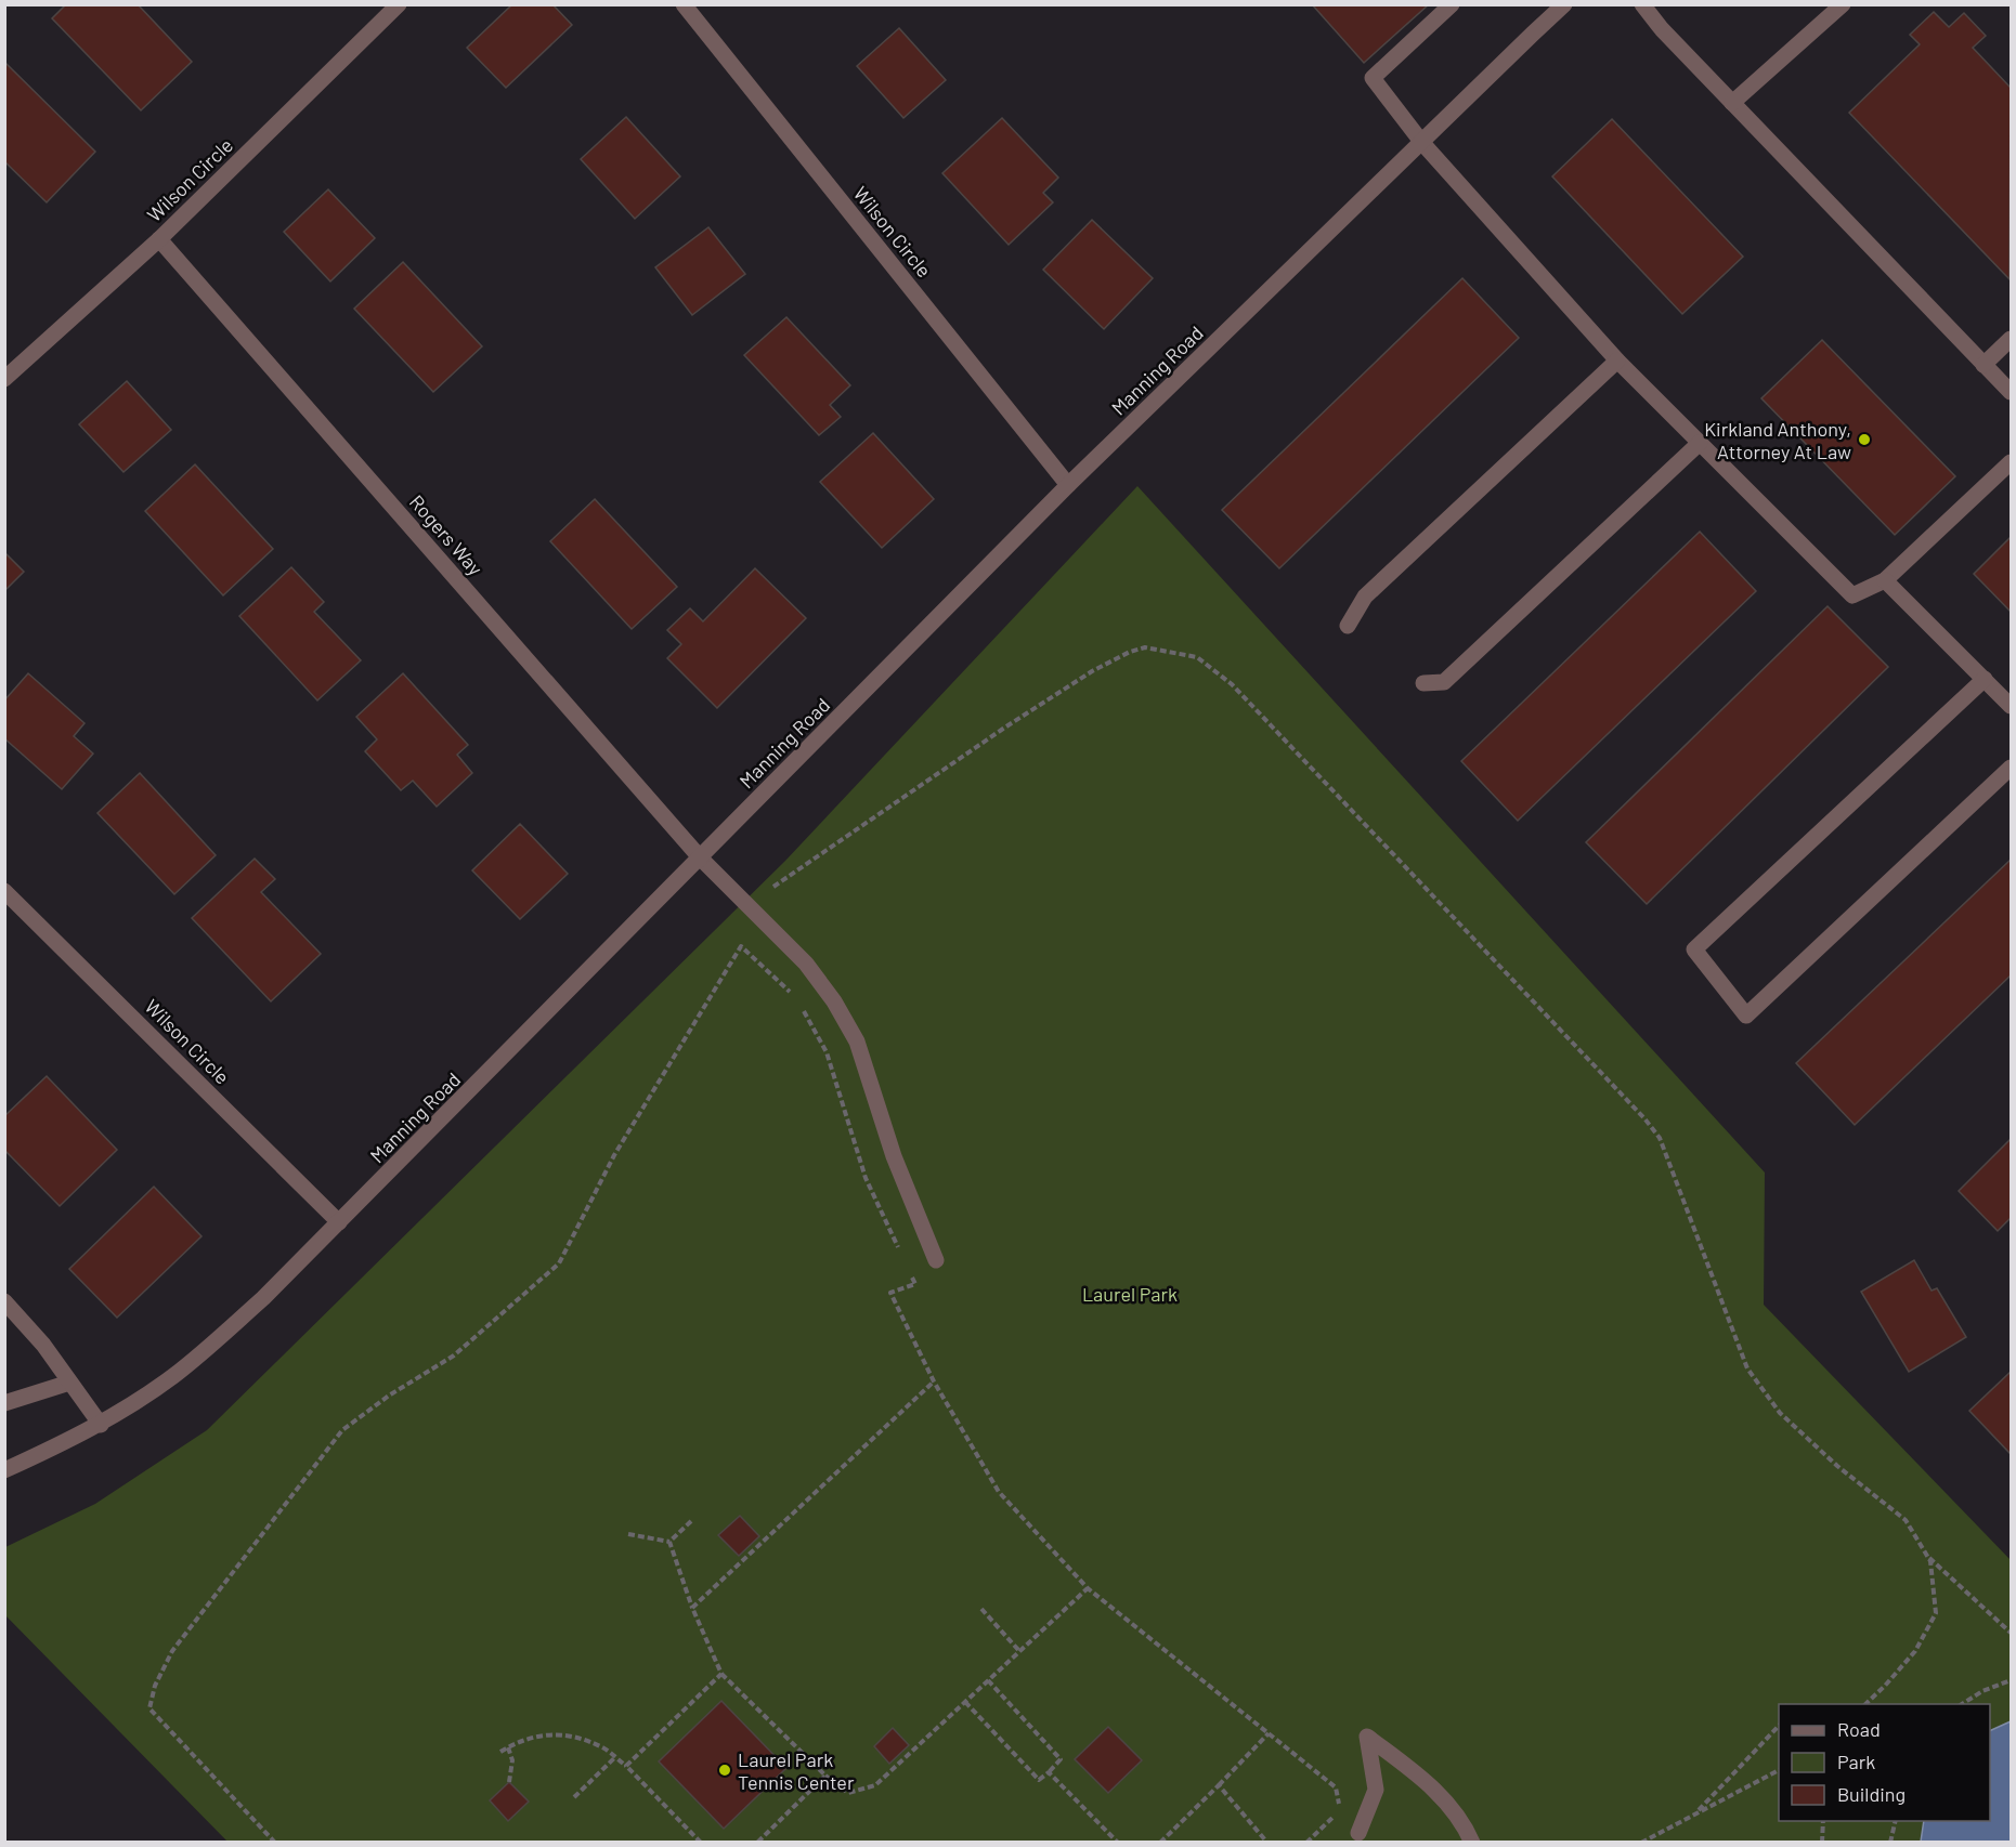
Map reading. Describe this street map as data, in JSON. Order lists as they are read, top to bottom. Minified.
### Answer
{"streets":{"street":["Wilson Circle","Manning Road","Rogers Way"]},"crossings":[["Wilson Circle","Manning Road"],["Wilson Circle","Rogers Way"],["Manning Road","Rogers Way"]],"parks":["Laurel Park"],"places":["Kirkland Anthony, Attorney At Law","Laurel Park Tennis Center"],"legend":["Road","Park","Building"]}
